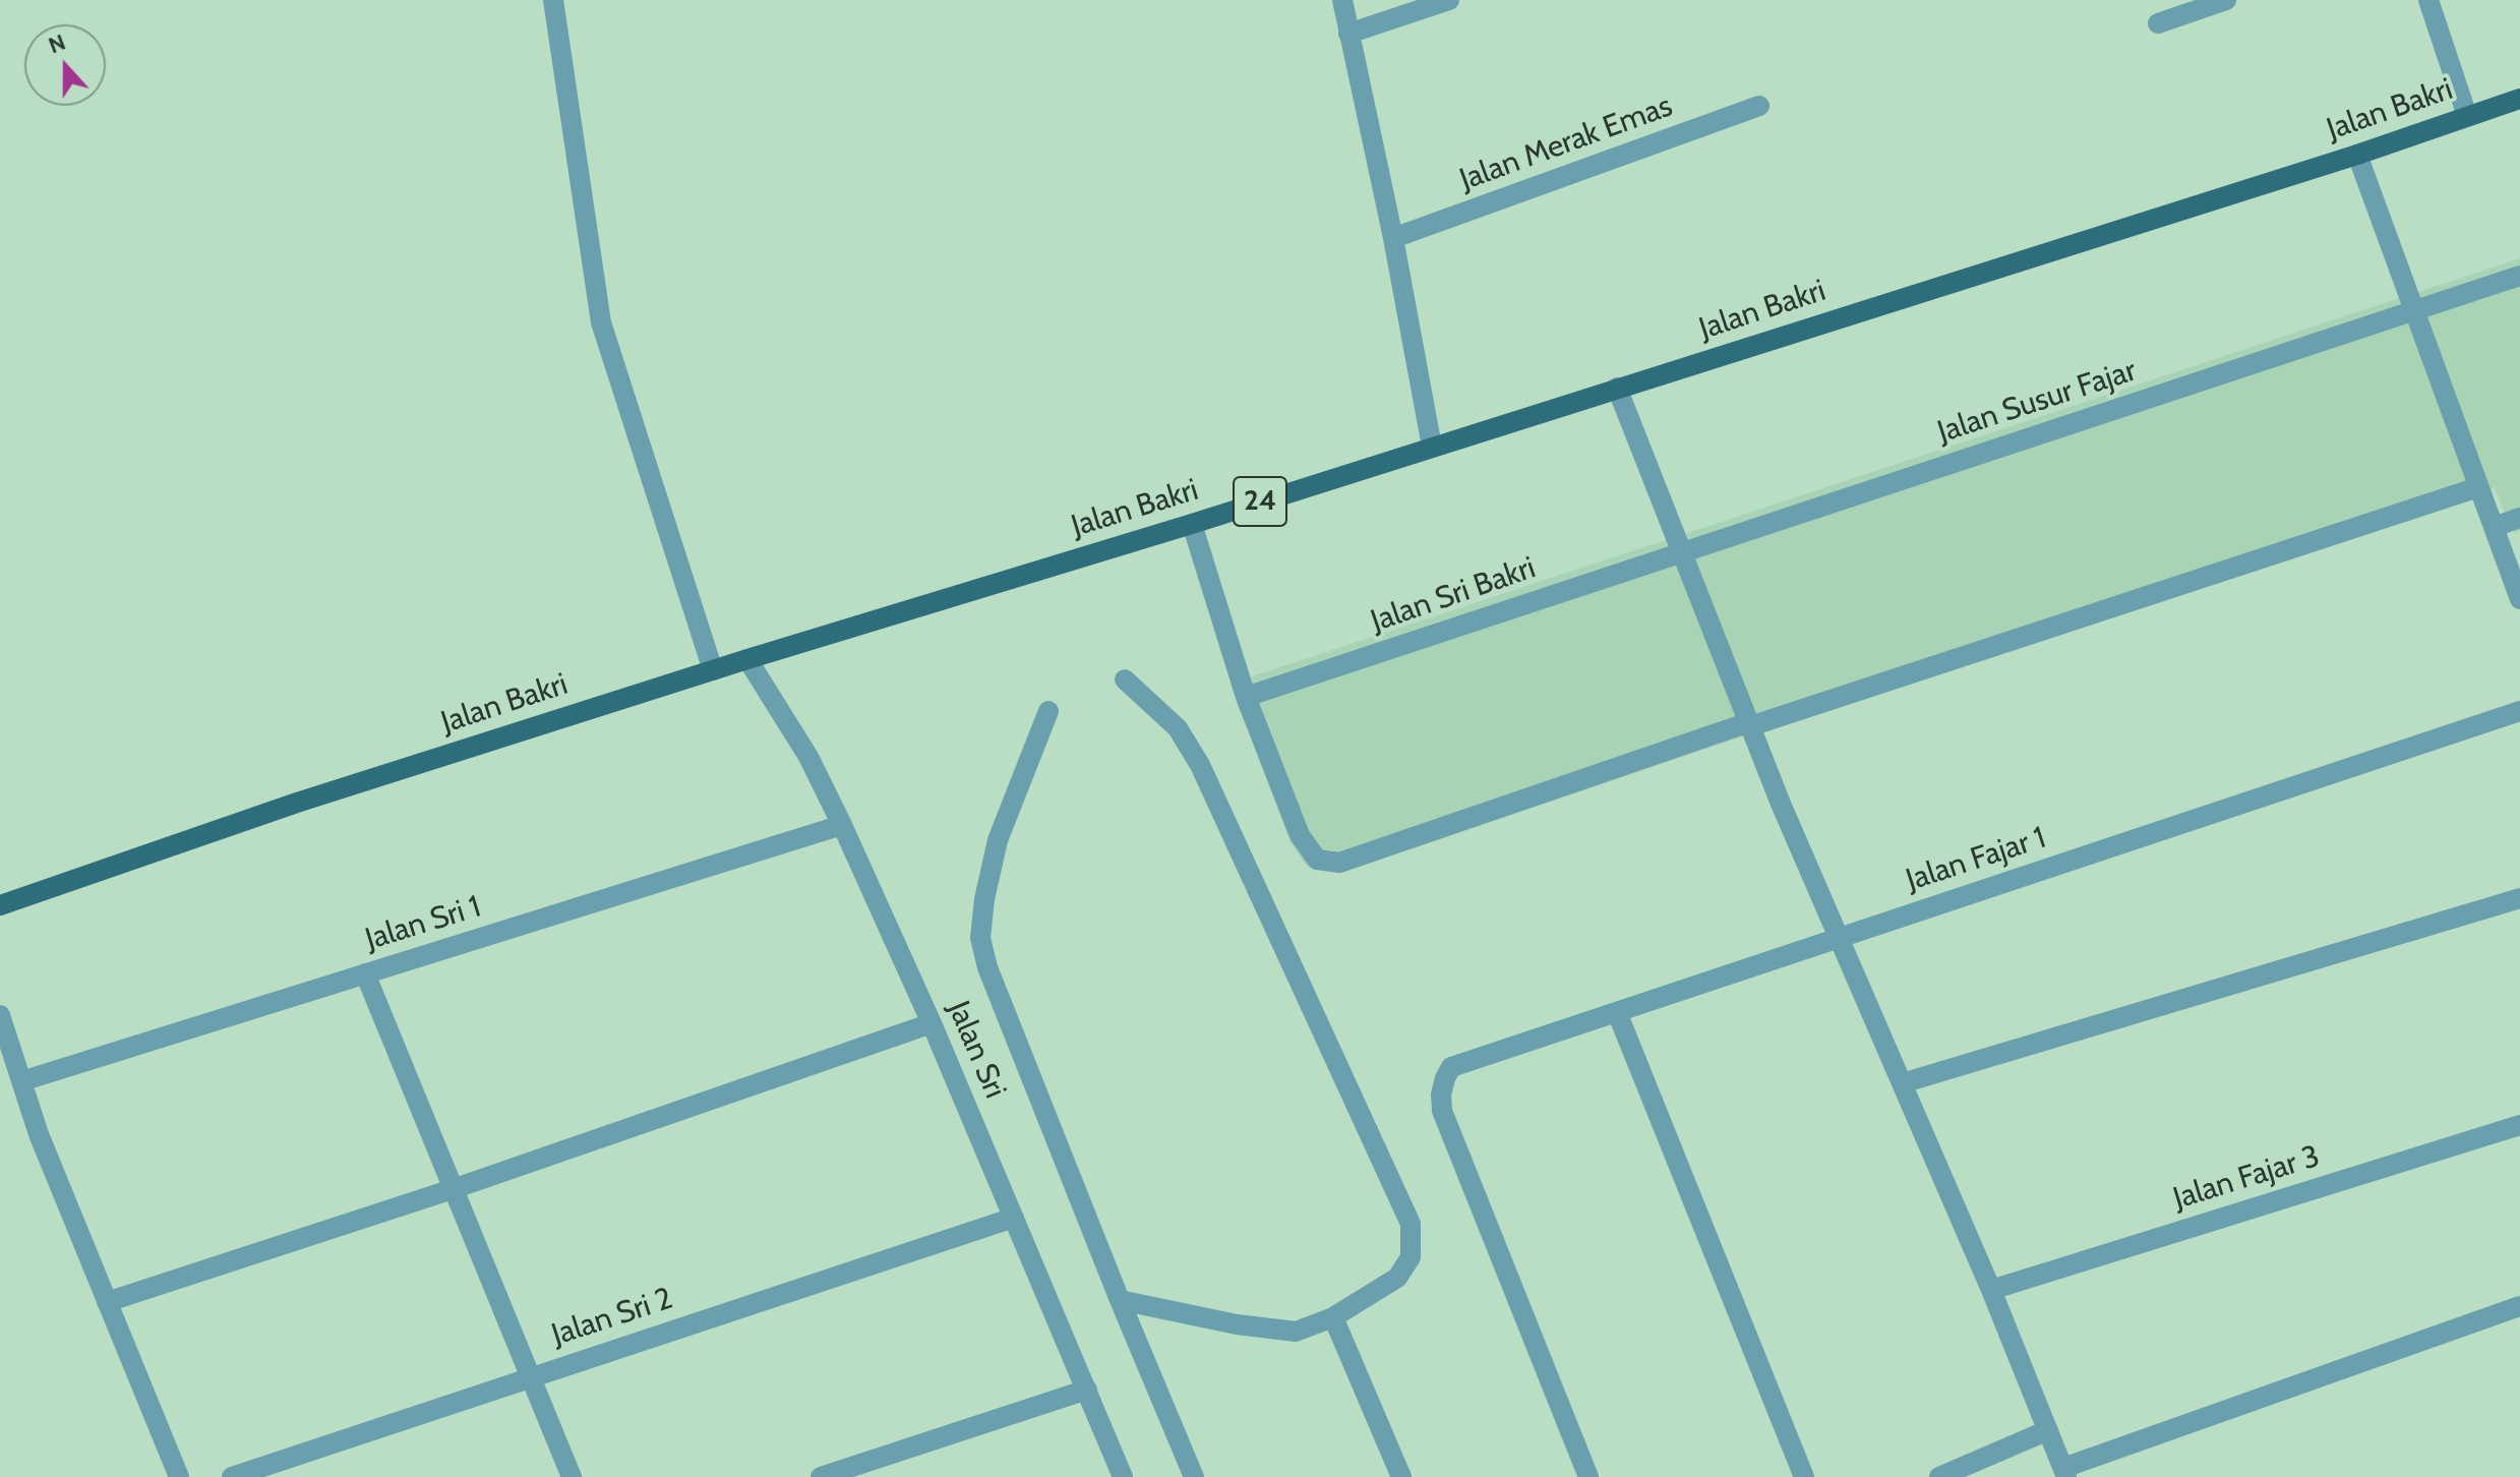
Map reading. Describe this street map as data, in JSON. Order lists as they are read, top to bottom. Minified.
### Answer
{"streets":{"main road":["Jalan Bakri","24"],"street":["Jalan Merak Emas","Jalan Susur Fajar","Jalan Sri Bakri","Jalan Fajar 1","Jalan Sri 1","Jalan Sri","Jalan Fajar 3","Jalan Sri 2"]},"crossings":[["Jalan Bakri","Jalan Sri"],["Jalan Susur Fajar","Jalan Sri Bakri"],["Jalan Sri 1","Jalan Sri"],["Jalan Sri","Jalan Sri 2"]],"north":"top"}
